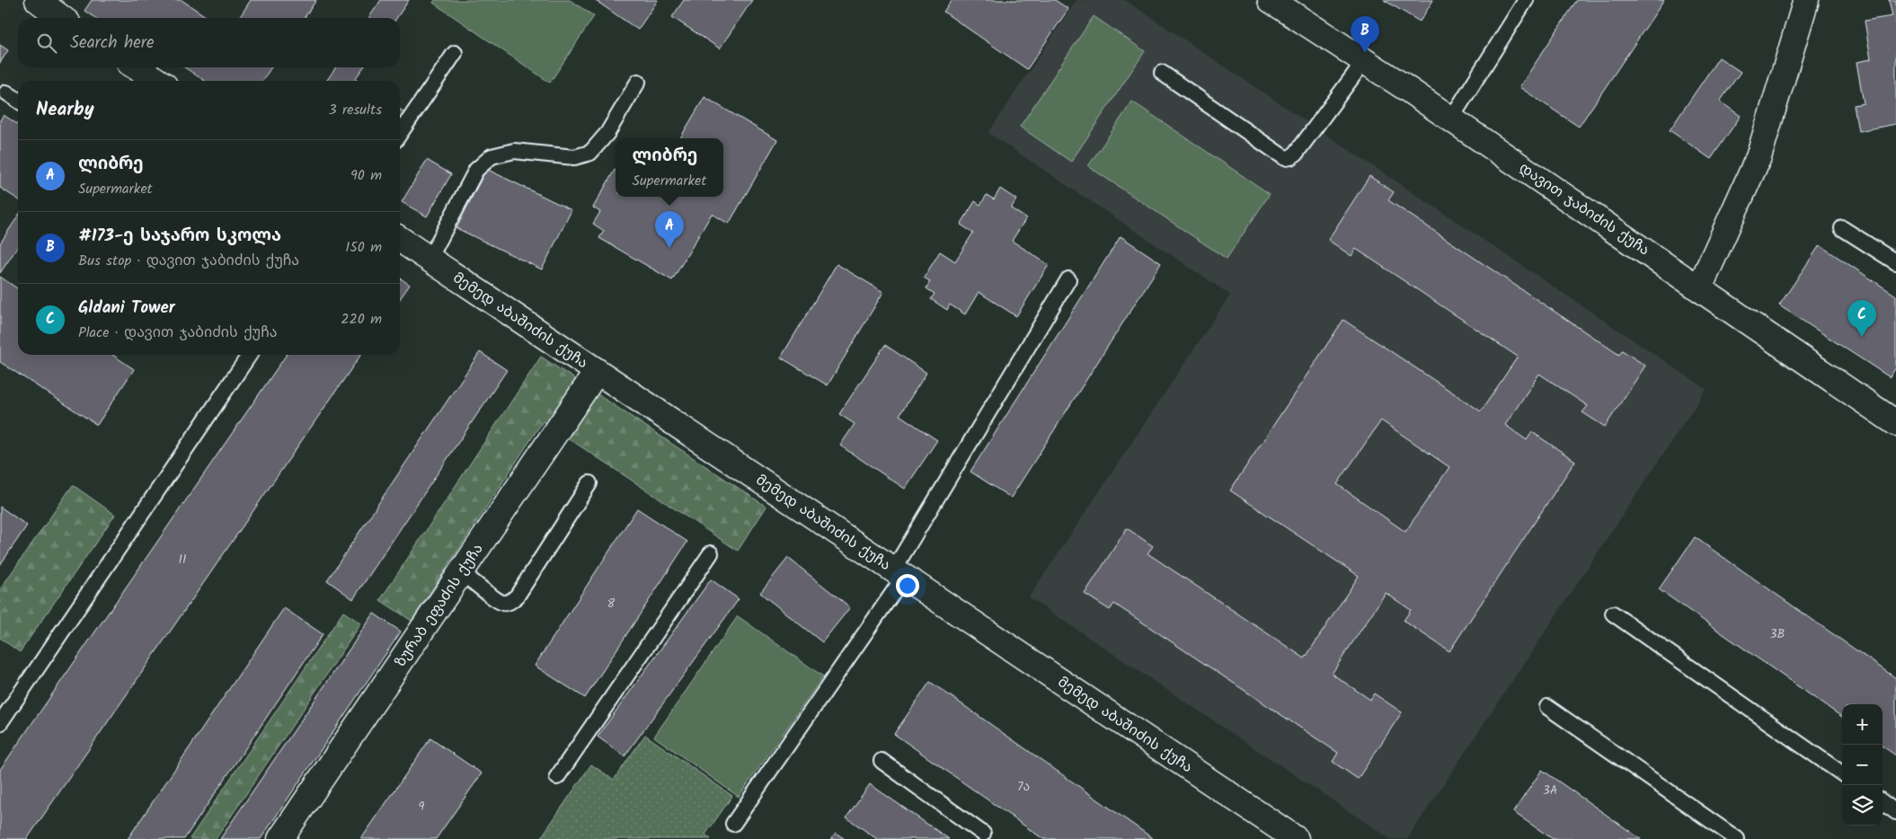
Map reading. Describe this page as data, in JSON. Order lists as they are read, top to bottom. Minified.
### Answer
{"streets":{"street":["დავით ჯაბიძის ქუჩა","მემედ აბაშიძის ქუჩა","ზურაბ ეფაძის ქუჩა"]},"crossings":[["მემედ აბაშიძის ქუჩა","ზურაბ ეფაძის ქუჩა"]],"house_numbers":["11","8","3B","7ა","3A","9"],"page":{"pins":["B","A","C"],"search":"Search here","heading":["Nearby","3 results"],"popup":["ლიბრე","Supermarket"],"list":[{"mark":"A","name":"ლიბრე","note":"Supermarket","value":"90 m"},{"mark":"B","name":"#173-ე საჯარო სკოლა","note":"Bus stop · დავით ჯაბიძის ქუჩა","value":"150 m"},{"mark":"C","name":"Gldani Tower","note":"Place · დავით ჯაბიძის ქუჩა","value":"220 m"}],"map_buttons":["+","−"]}}
